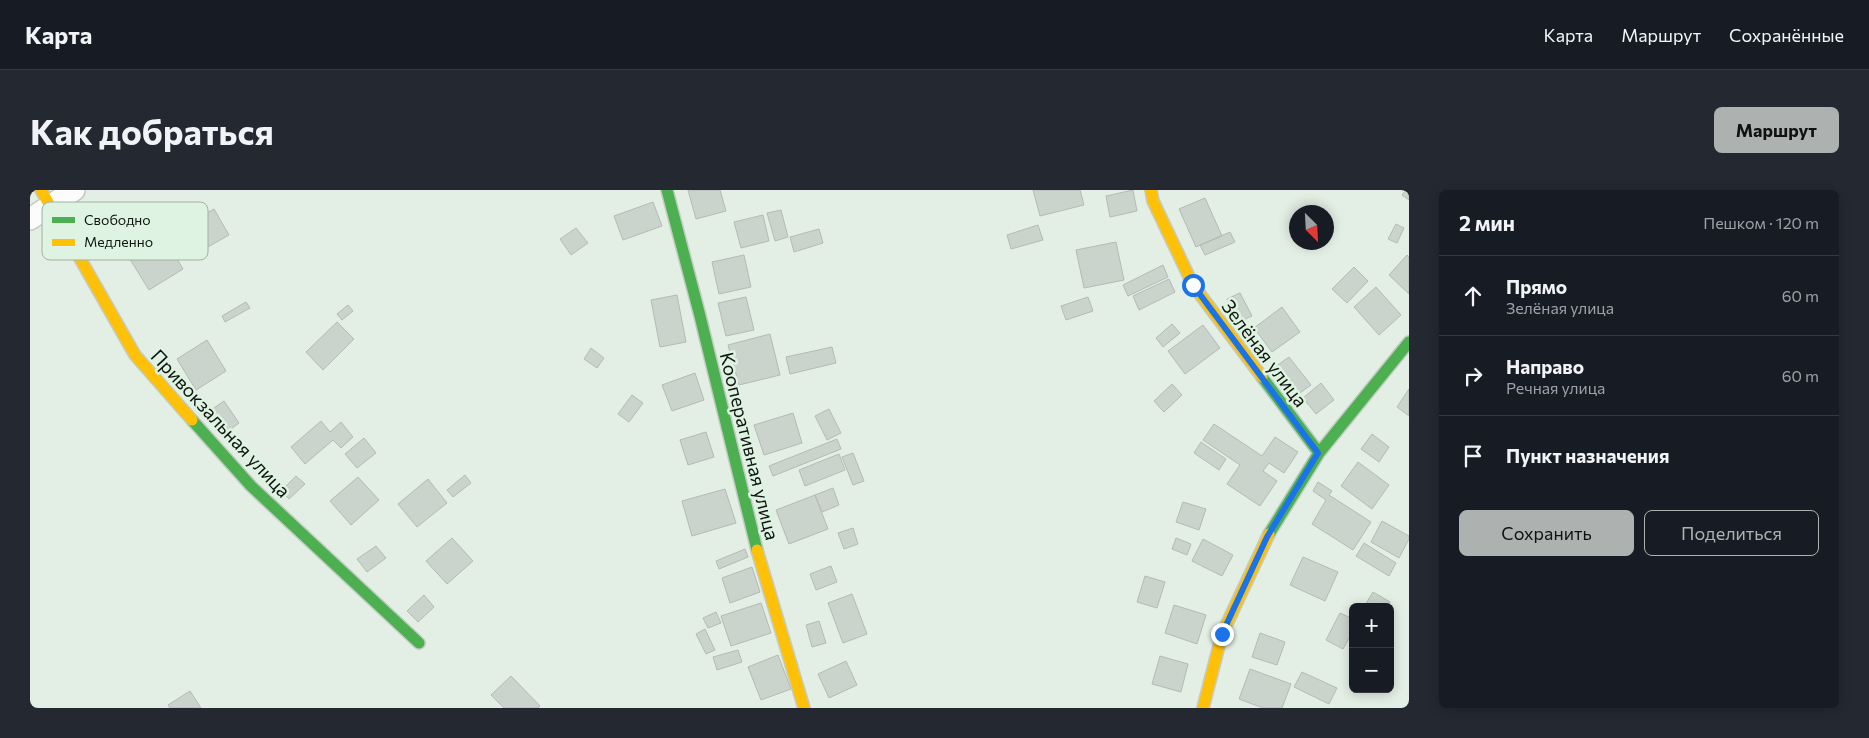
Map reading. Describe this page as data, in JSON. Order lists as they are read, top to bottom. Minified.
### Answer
{"streets":{"street":["Зелёная улица","Привокзальная улица","Кооперативная улица"]},"legend":["Свободно","Медленно"],"north":"bottom right","page":{"header":"Карта","nav":["Карта","Маршрут","Сохранённые"],"buttons":["Маршрут",["Сохранить","Поделиться"]],"title":"Как добраться","heading":["2 мин","Пешком · 120 m"],"list":[["Прямо","Зелёная улица","60 m"],["Направо","Речная улица","60 m"],"Пункт назначения"],"map_buttons":["+","−"]}}
